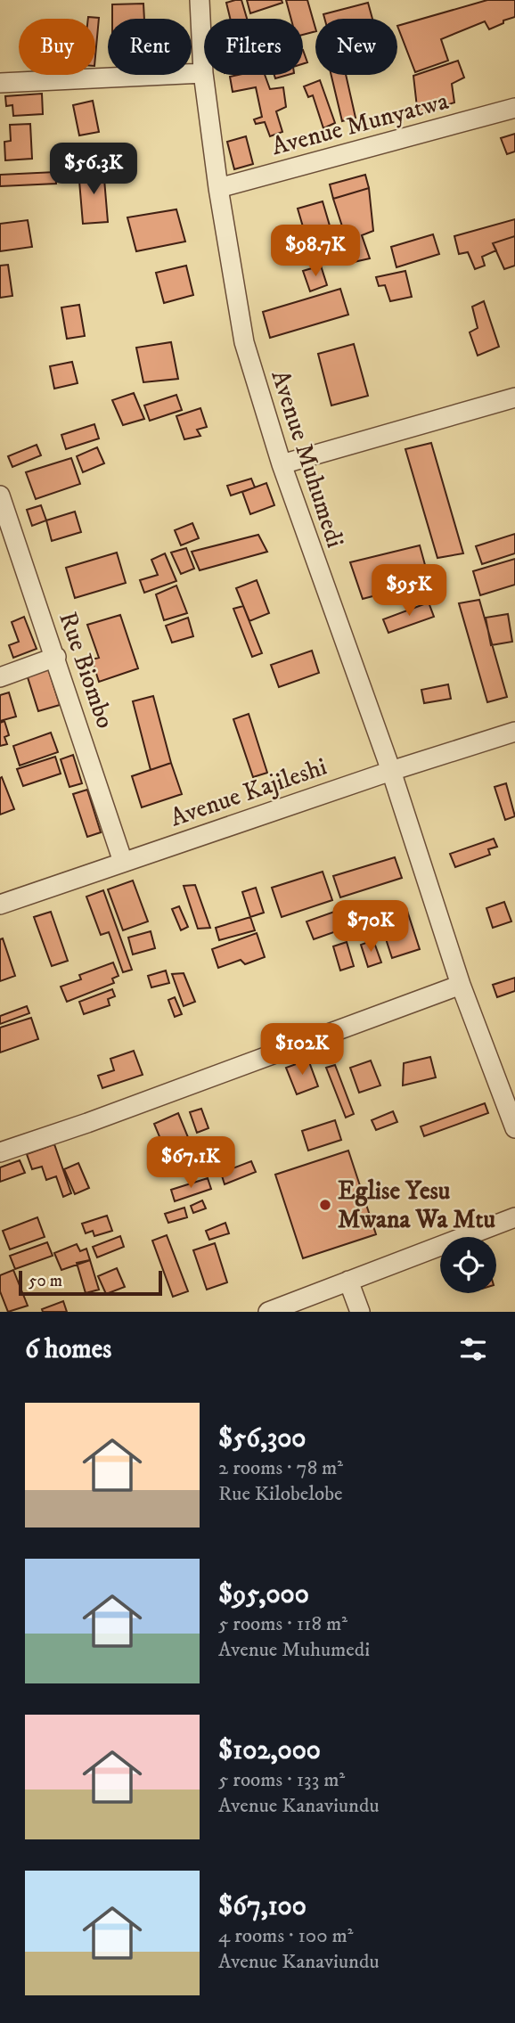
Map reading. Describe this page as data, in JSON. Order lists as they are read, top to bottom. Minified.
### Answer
{"streets":{"street":["Avenue Munyatwa","Avenue Muhumedi","Rue Biombo","Avenue Kajileshi"]},"crossings":[["Avenue Munyatwa","Avenue Muhumedi"],["Avenue Muhumedi","Avenue Kajileshi"],["Rue Biombo","Avenue Kajileshi"]],"places":["Eglise Yesu Mwana Wa Mtu"],"scale_bar":"50 m","page":{"chip":["Buy","Rent","Filters","New"],"price":["$56.3K","$98.7K","$95K","$70K","$102K","$67.1K"],"scale":"50 m","heading":"6 homes","list":[{"name":"$56,300","note":"2 rooms · 78 m² · Rue Kilobelobe"},{"name":"$95,000","note":"5 rooms · 118 m² · Avenue Muhumedi"},{"name":"$102,000","note":"5 rooms · 133 m² · Avenue Kanaviundu"},{"name":"$67,100","note":"4 rooms · 100 m² · Avenue Kanaviundu"}]}}
